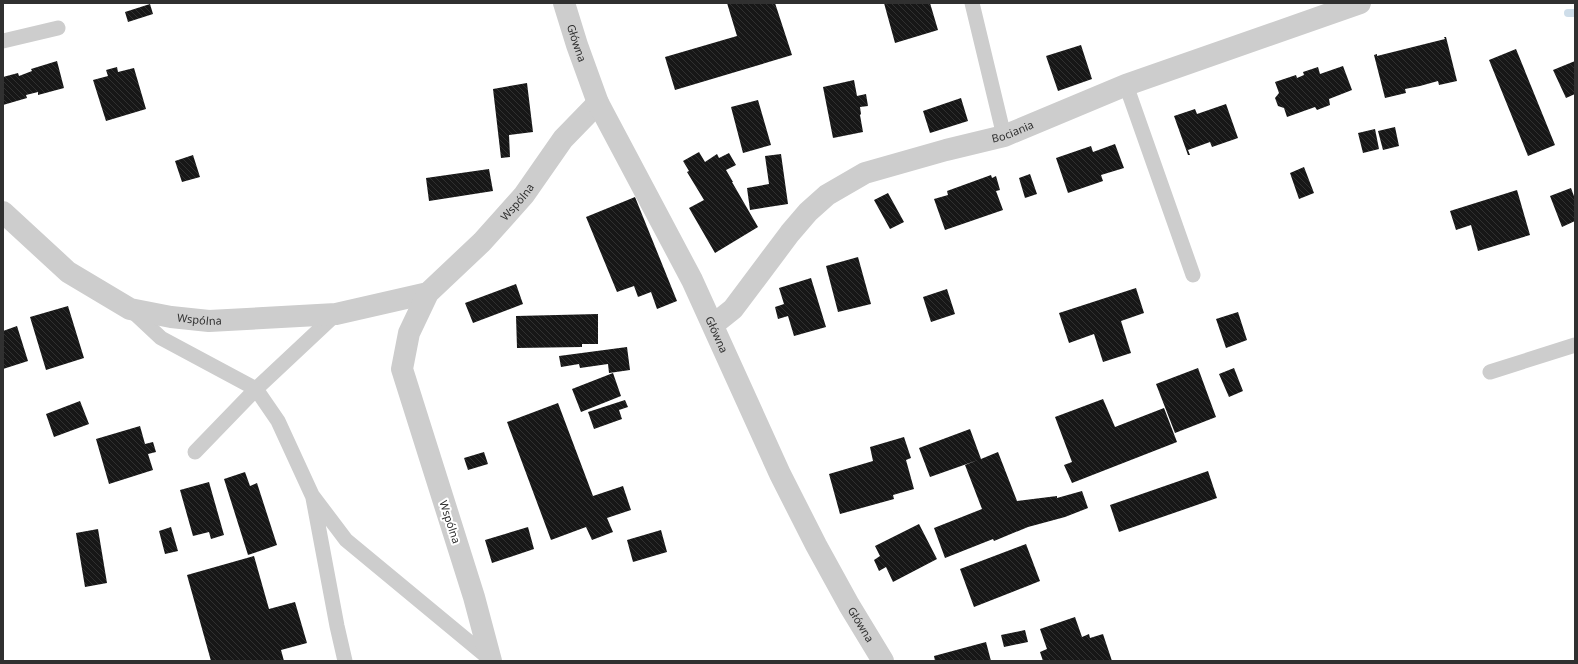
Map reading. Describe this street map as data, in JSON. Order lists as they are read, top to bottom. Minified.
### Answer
{"streets":{"street":["Główna","Bociania","Wspólna"]},"crossings":[["Główna","Bociania"],["Główna","Wspólna"]]}
